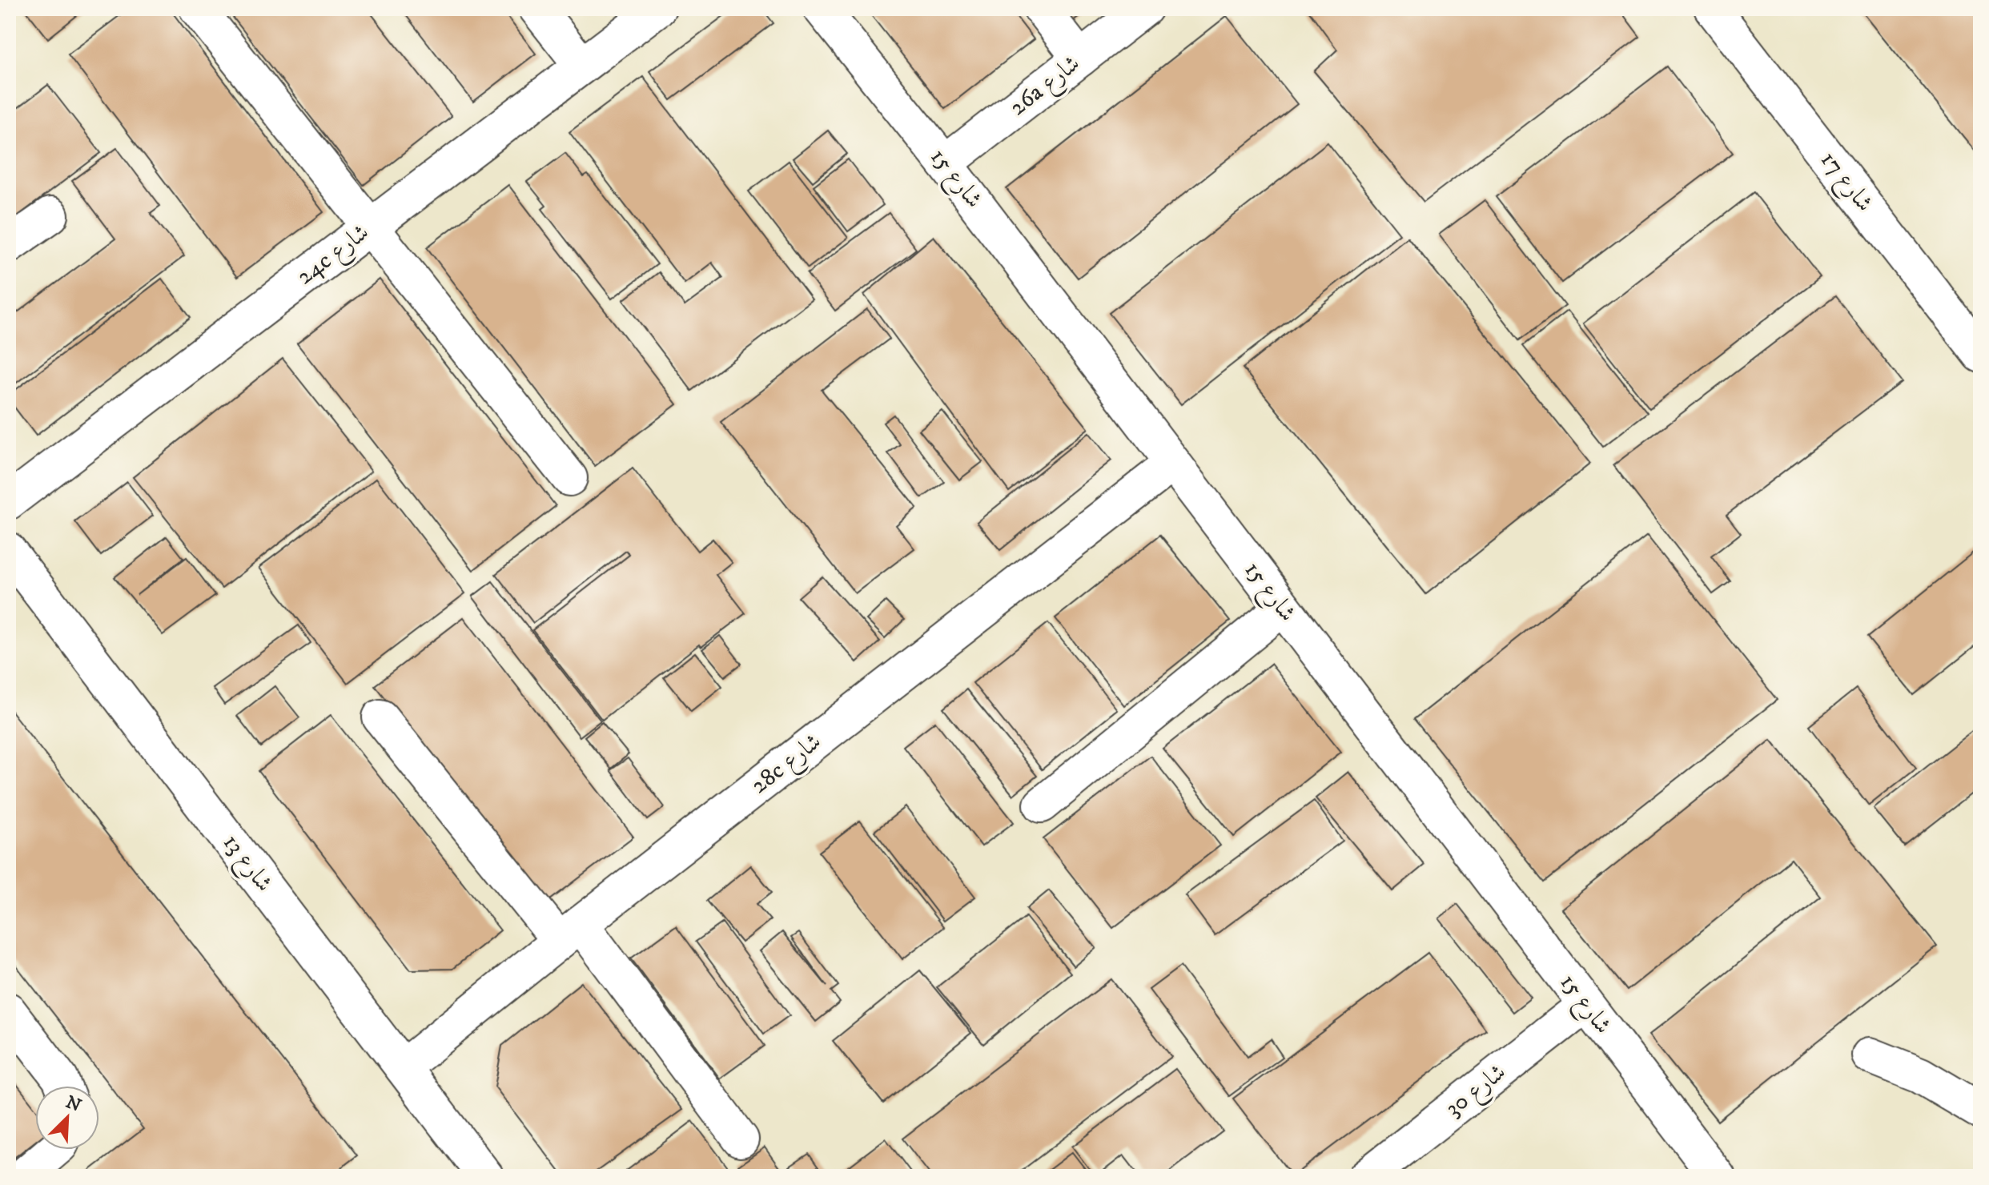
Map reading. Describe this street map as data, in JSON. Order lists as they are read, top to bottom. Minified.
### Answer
{"streets":{"street":["26a شارع","شارع 15","شارع 17","24c شارع","28c شارع","شارع 13","شارع 30"]},"crossings":[["26a شارع","شارع 15"],["شارع 15","28c شارع"],["شارع 15","شارع 30"],["28c شارع","شارع 13"]],"north":"top right"}
